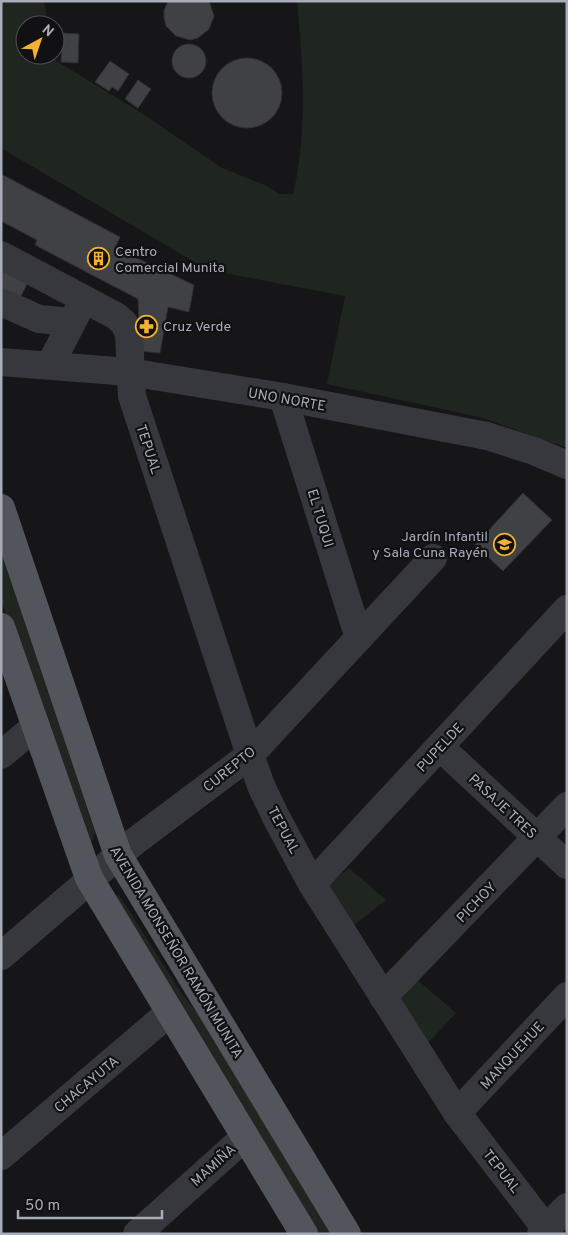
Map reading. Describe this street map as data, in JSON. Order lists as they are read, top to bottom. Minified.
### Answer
{"streets":{"main road":["AVENIDA MONSEÑOR RAMÓN MUNITA"],"street":["UNO NORTE","TEPUAL","EL TUQUI","PUPELDE","CUREPTO","PASAJE TRES","PICHOY","MANQUEHUE","CHACAYUTA","MAMIÑA"]},"crossings":[["UNO NORTE","TEPUAL"],["UNO NORTE","EL TUQUI"],["TEPUAL","PUPELDE"],["TEPUAL","CUREPTO"],["TEPUAL","PICHOY"],["TEPUAL","MANQUEHUE"],["EL TUQUI","CUREPTO"],["PUPELDE","PASAJE TRES"],["CUREPTO","AVENIDA MONSEÑOR RAMÓN MUNITA"],["PASAJE TRES","PICHOY"]],"places":{"building":["Centro Comercial Munita"],"pharmacy":["Cruz Verde"],"school or university":["Jardín Infantil y Sala Cuna Rayén"]},"scale_bar":"50 m","north":"top right"}
